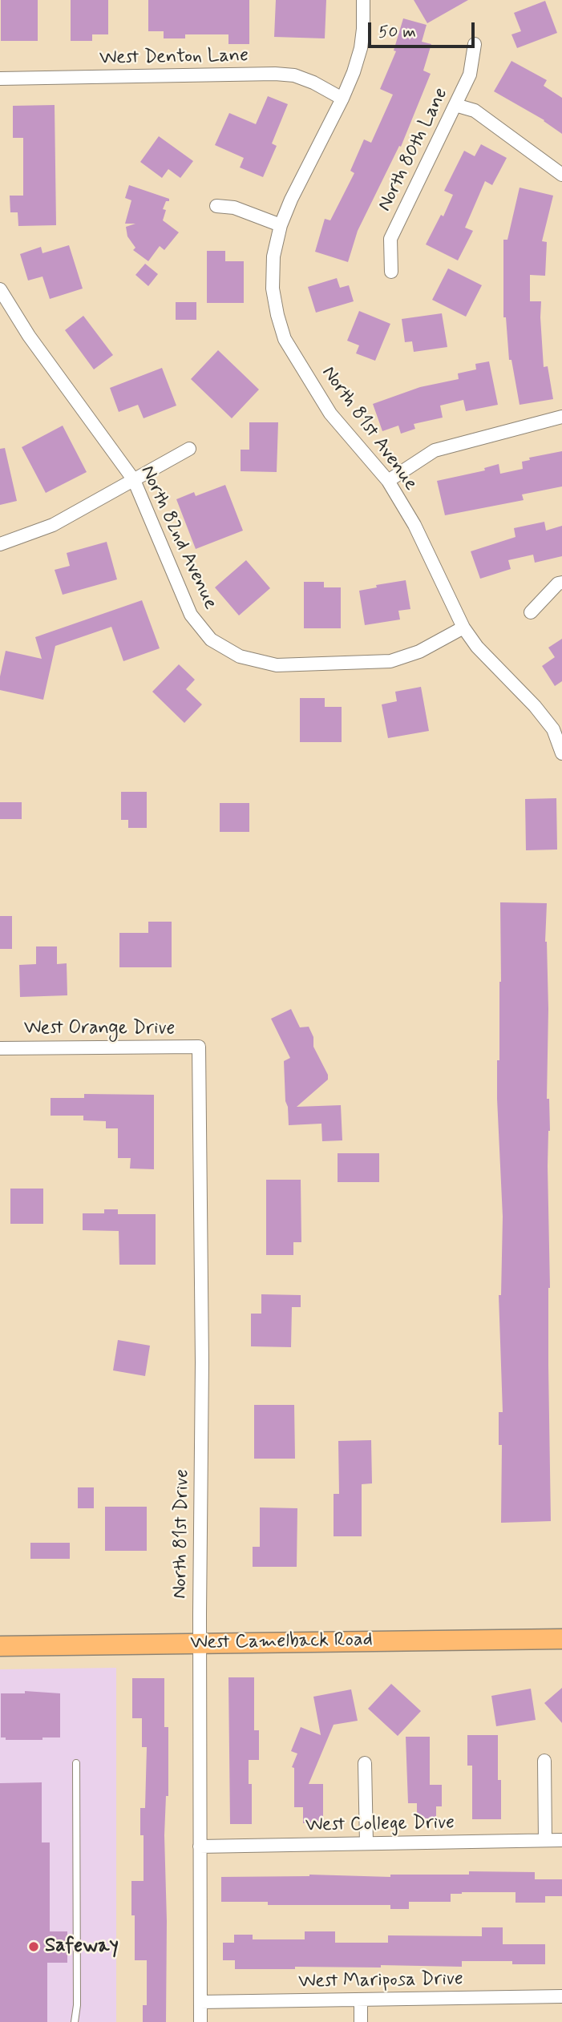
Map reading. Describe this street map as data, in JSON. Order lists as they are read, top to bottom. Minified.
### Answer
{"streets":{"main road":["West Camelback Road"],"street":["West Denton Lane","North 80th Lane","North 81st Avenue","North 82nd Avenue","West Orange Drive","North 81st Drive","West College Drive","West Mariposa Drive"]},"crossings":[["West Denton Lane","North 81st Avenue"],["North 81st Avenue","North 82nd Avenue"],["West Orange Drive","North 81st Drive"],["North 81st Drive","West Camelback Road"],["North 81st Drive","West College Drive"],["North 81st Drive","West Mariposa Drive"]],"places":["Safeway"],"scale_bar":"50 m"}
